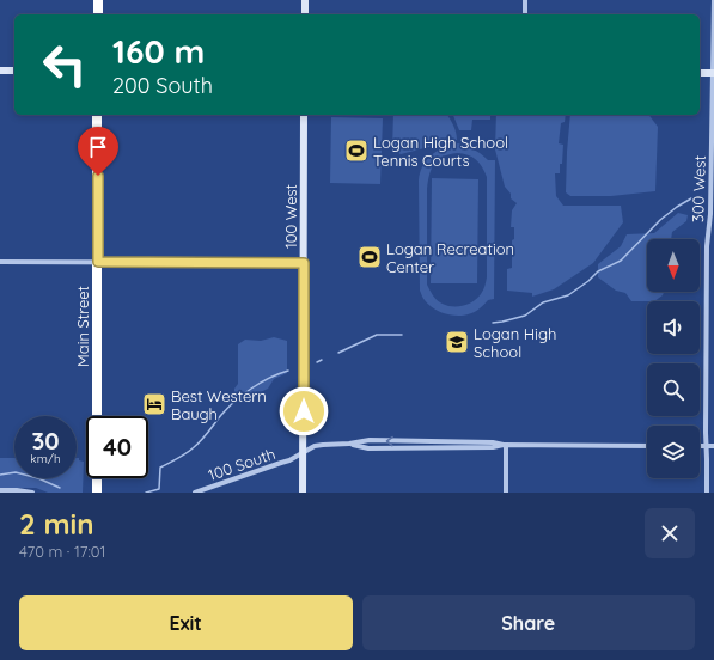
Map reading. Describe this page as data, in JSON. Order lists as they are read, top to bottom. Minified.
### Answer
{"streets":{"highway":["Main Street"],"street":["300 West","100 West","100 South"]},"crossings":[["100 West","100 South"]],"places":{"sports":["Logan High School Tennis Courts","Logan Recreation Center"],"school or university":["Logan High School"],"hotel":["Best Western Baugh"]},"north":"bottom","page":{"turn":["160 m","200 South"],"speed":"30 km/h","limit":"40","heading":["2 min","470 m · 17:01"],"buttons":["Exit","Share"]}}
